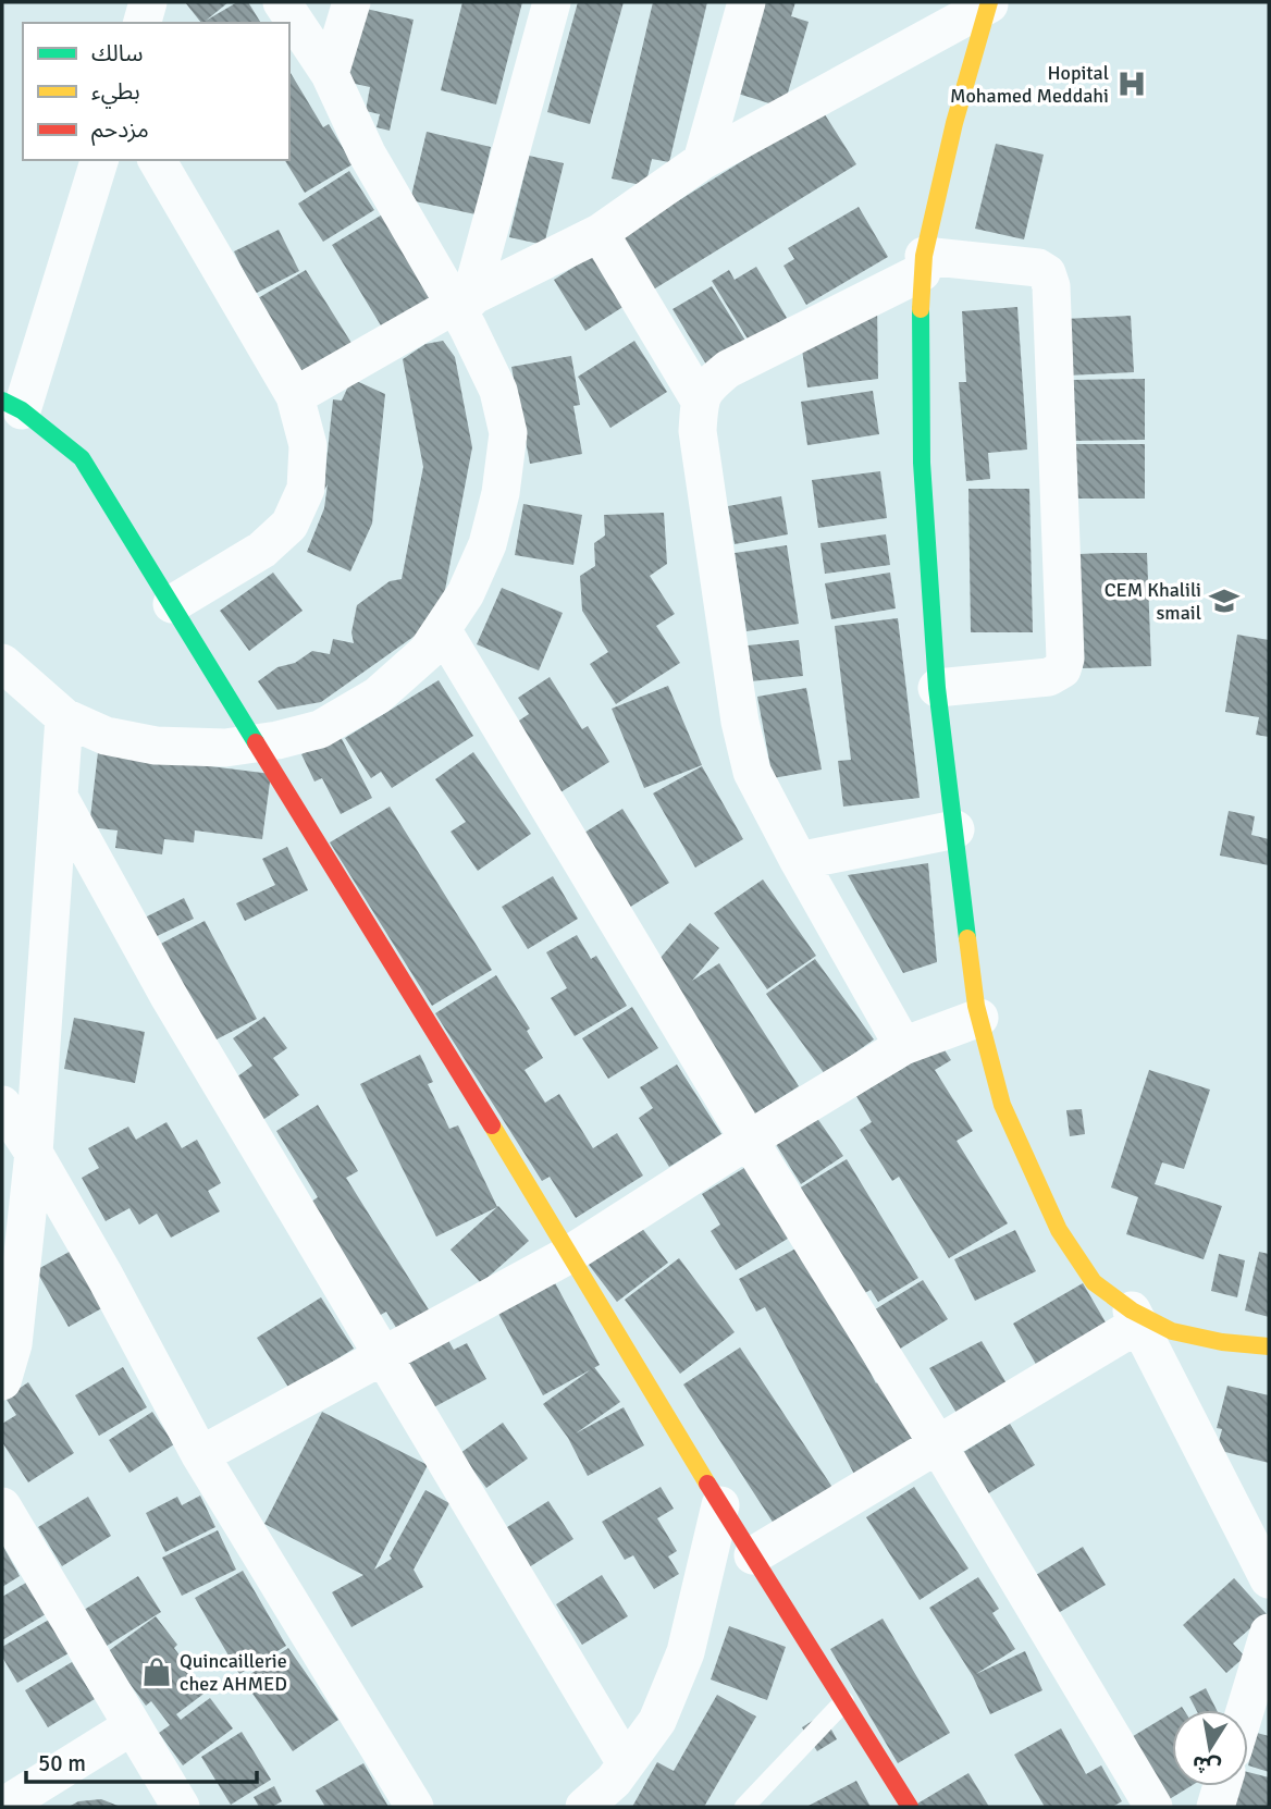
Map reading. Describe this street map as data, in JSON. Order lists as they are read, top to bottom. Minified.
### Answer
{"places":{"hospital":["Hopital Mohamed Meddahi"],"school or university":["CEM Khalili smail"],"shop":["Quincaillerie chez AHMED"]},"legend":["سالك","بطيء","مزدحم"],"scale_bar":"50 m","north":"bottom"}
